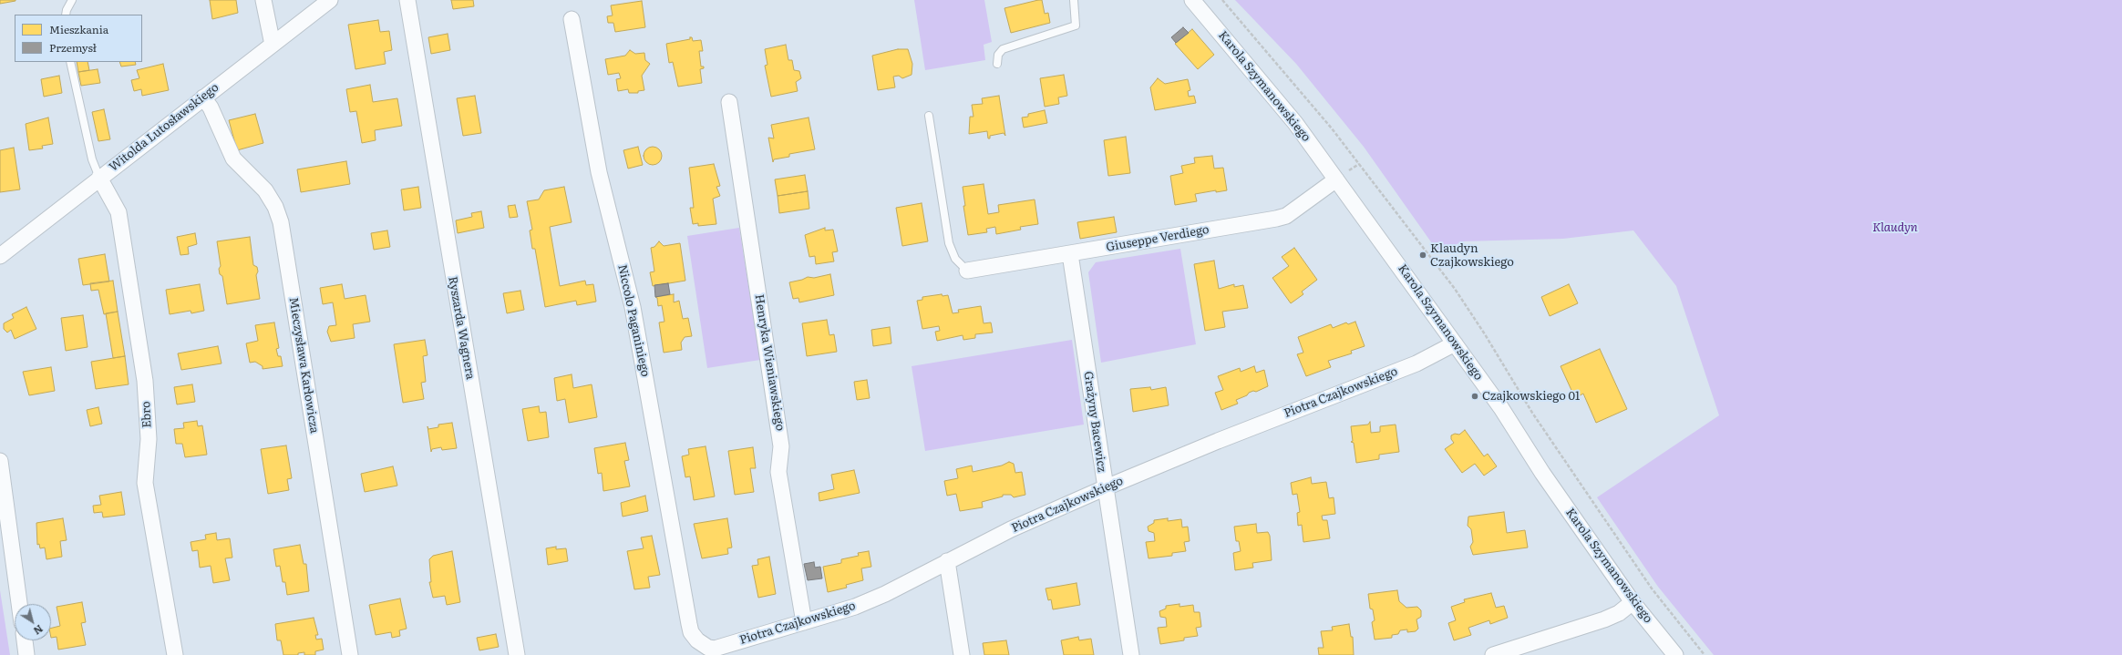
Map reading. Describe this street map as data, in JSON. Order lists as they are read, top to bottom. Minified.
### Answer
{"streets":{"street":["Karola Szymanowskiego","Witolda Lutosławskiego","Giuseppe Verdiego","Niccolo Paganiniego","Ryszarda Wagnera","Henryka Wieniawskiego","Mieczysława Karłowicza","Piotra Czajkowskiego","Ebro","Grażyny Bacewicz"]},"crossings":[["Karola Szymanowskiego","Giuseppe Verdiego"],["Karola Szymanowskiego","Piotra Czajkowskiego"],["Witolda Lutosławskiego","Mieczysława Karłowicza"],["Witolda Lutosławskiego","Ebro"],["Giuseppe Verdiego","Grażyny Bacewicz"],["Niccolo Paganiniego","Piotra Czajkowskiego"],["Henryka Wieniawskiego","Piotra Czajkowskiego"],["Piotra Czajkowskiego","Grażyny Bacewicz"]],"parks":["Klaudyn"],"places":["Klaudyn Czajkowskiego","Czajkowskiego 01"],"legend":["Mieszkania","Przemysł"],"north":"bottom right"}
